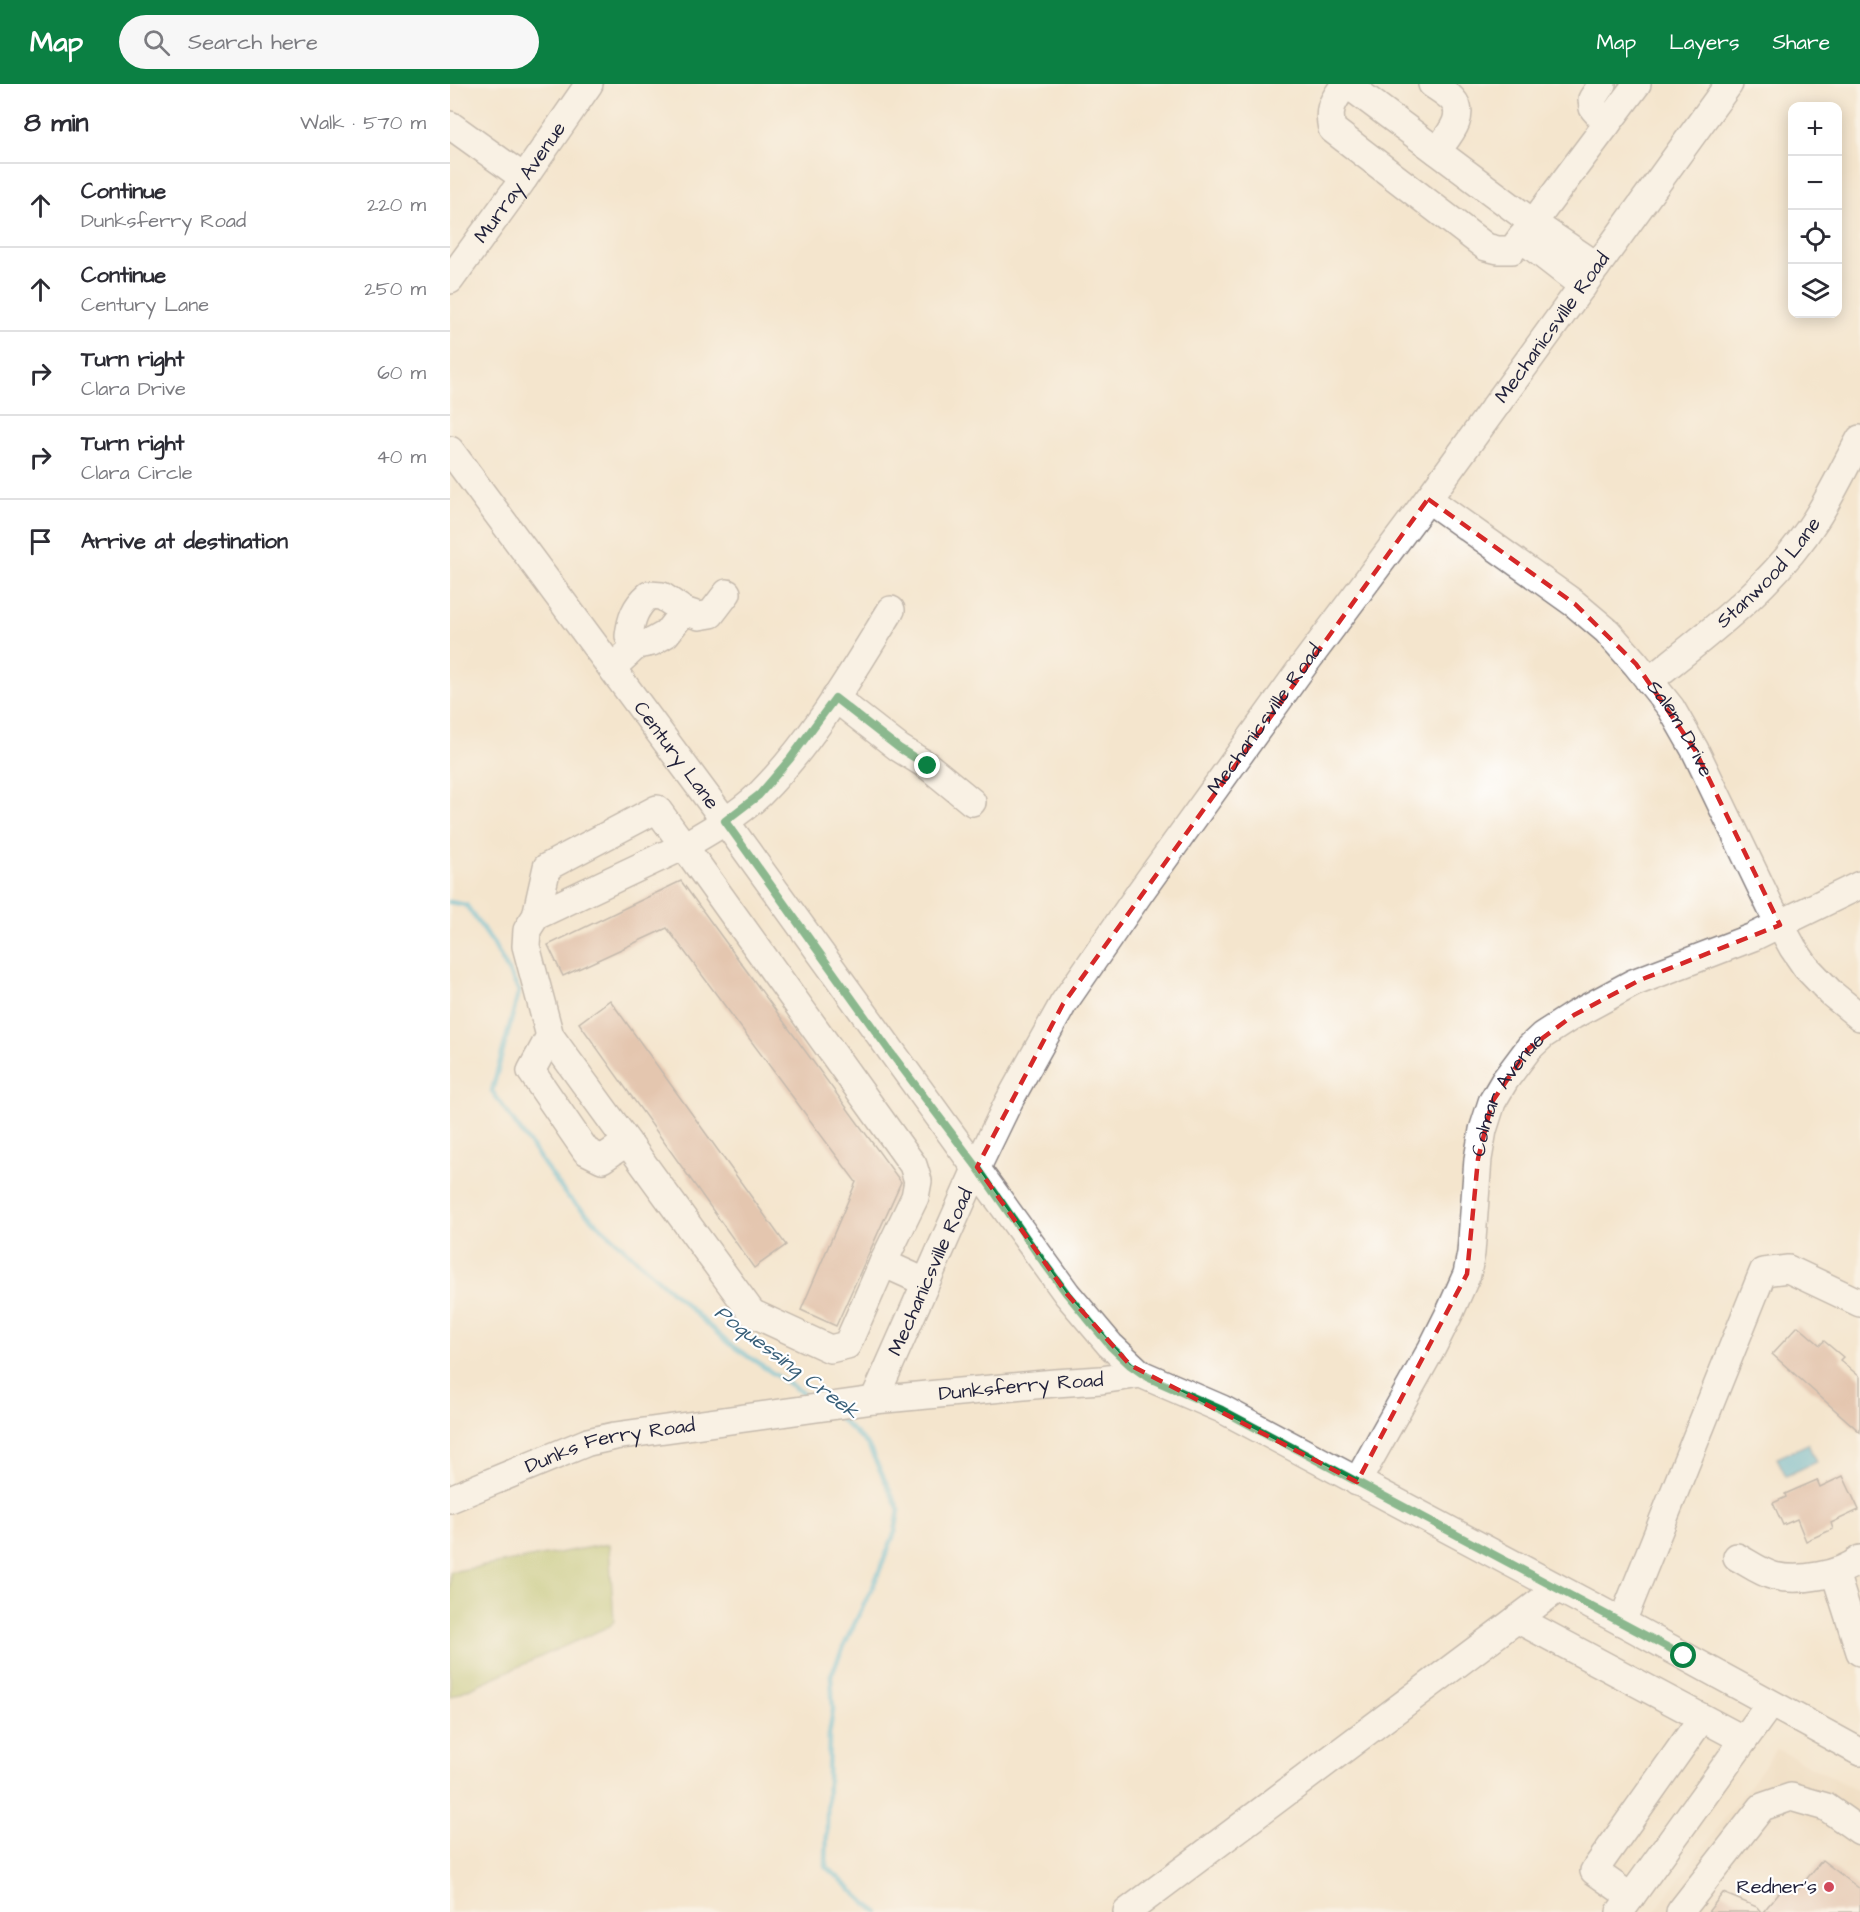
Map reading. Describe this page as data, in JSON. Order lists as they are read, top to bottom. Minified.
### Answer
{"streets":{"street":["Murray Avenue","Mechanicsville Road","Stanwood Lane","Salem Drive","Century Lane","Colmar Avenue","Dunksferry Road","Dunks Ferry Road"]},"crossings":[["Mechanicsville Road","Salem Drive"],["Mechanicsville Road","Century Lane"],["Mechanicsville Road","Dunksferry Road"],["Stanwood Lane","Salem Drive"],["Salem Drive","Colmar Avenue"],["Century Lane","Dunksferry Road"],["Dunksferry Road","Dunks Ferry Road"]],"water":["Poquessing Creek"],"places":["Redner's"],"page":{"header":"Map","search":"Search here","nav":["Map","Layers","Share"],"heading":["8 min","Walk · 570 m"],"map_buttons":["+","−"],"list":[["Continue","Dunksferry Road","220 m"],["Continue","Century Lane","250 m"],["Turn right","Clara Drive","60 m"],["Turn right","Clara Circle","40 m"],"Arrive at destination"]}}
